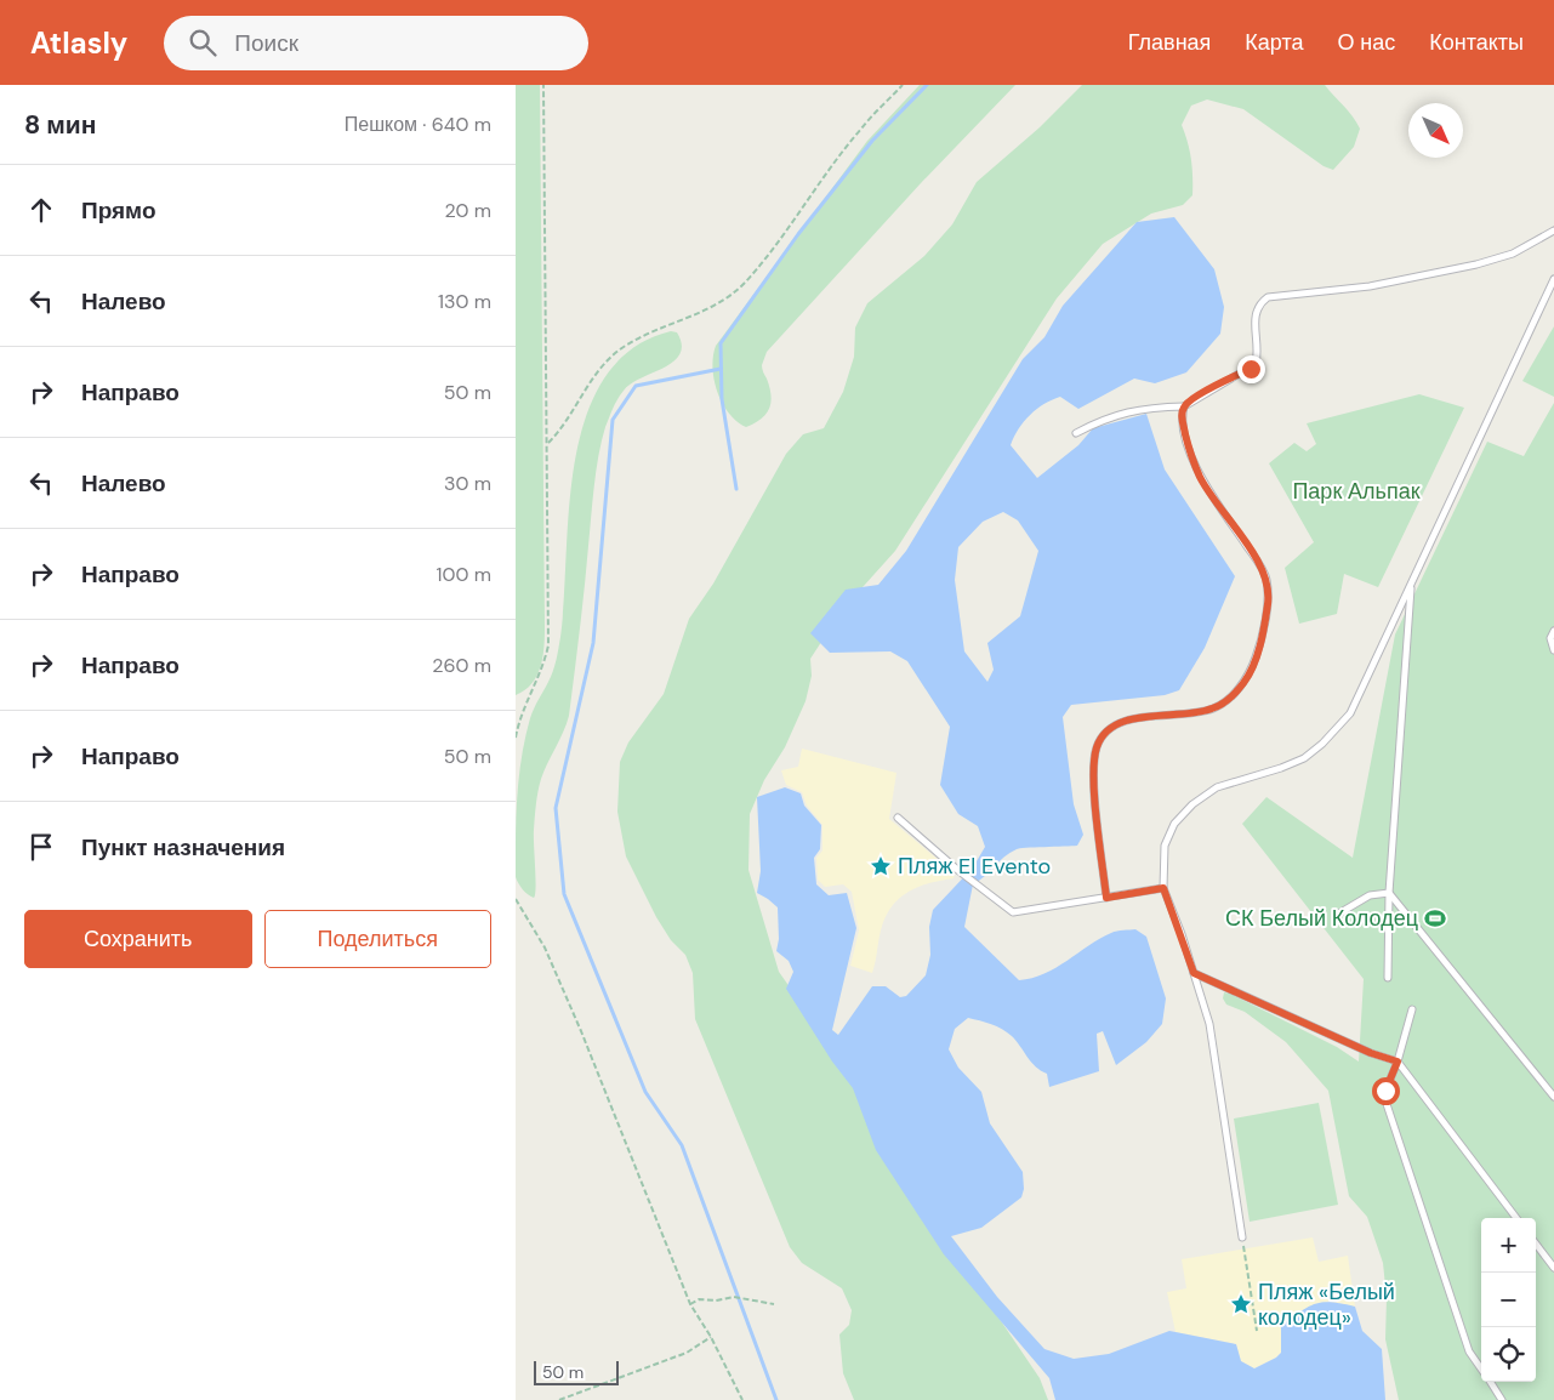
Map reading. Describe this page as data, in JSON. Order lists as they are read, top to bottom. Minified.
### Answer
{"parks":["Парк Альпак"],"places":{"place":["Пляж El Evento","Пляж «Белый колодец»"],"sports":["СК Белый Колодец"]},"scale_bar":"50 m","north":"bottom right","page":{"header":"Atlasly","search":"Поиск","nav":["Главная","Карта","О нас","Контакты"],"heading":["8 мин","Пешком · 640 m"],"list":[["Прямо","20 m"],["Налево","130 m"],["Направо","50 m"],["Налево","30 m"],["Направо","100 m"],["Направо","260 m"],["Направо","50 m"],"Пункт назначения"],"buttons":["Сохранить","Поделиться"],"map_buttons":["+","−"],"scale":"50 m"}}
